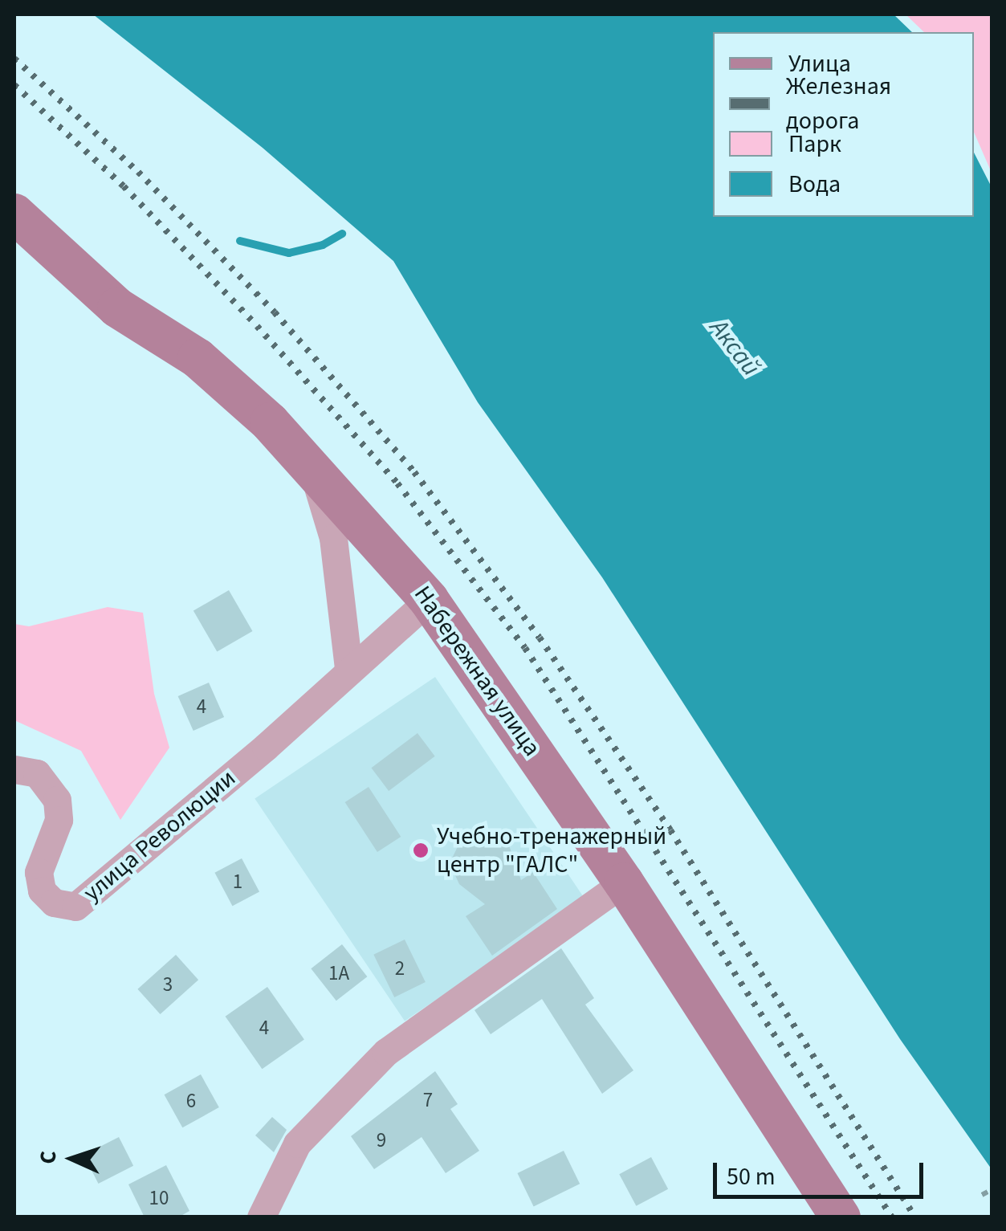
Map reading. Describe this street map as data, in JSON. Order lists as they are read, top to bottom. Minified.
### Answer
{"streets":{"street":["Набережная улица","улица Революции"]},"crossings":[["Набережная улица","улица Революции"]],"water":["Аксай"],"places":["Учебно-тренажерный центр \"ГАЛС\""],"house_numbers":["4","1","2","1А","3","4","7","6","9","10"],"legend":["Улица","Железная дорога","Парк","Вода"],"scale_bar":"50 m","north":"left"}
